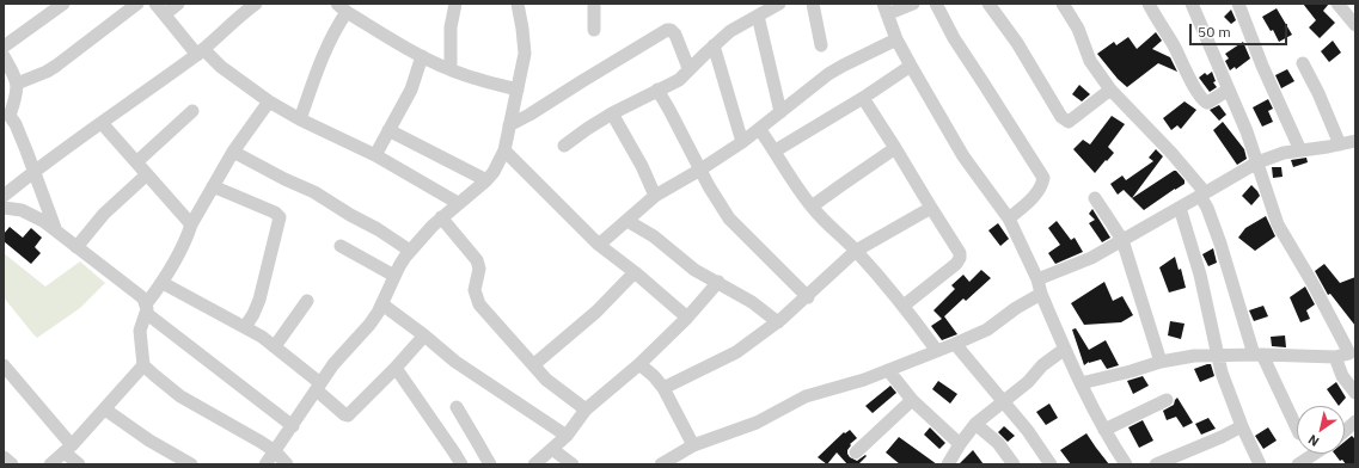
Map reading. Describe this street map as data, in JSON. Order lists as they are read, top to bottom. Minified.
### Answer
{"scale_bar":"50 m","north":"bottom left"}
